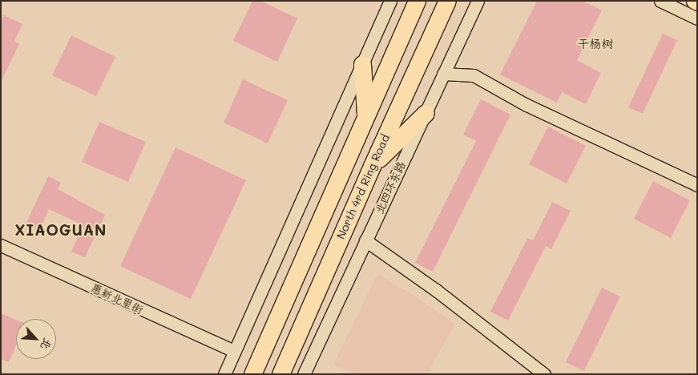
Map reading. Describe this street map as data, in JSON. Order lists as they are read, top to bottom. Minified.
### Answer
{"streets":{"highway":["North 4rd Ring Road"],"street":["北四环东路","惠新北里街"]},"districts":["干杨树","XIAOGUAN"],"north":"bottom right"}
